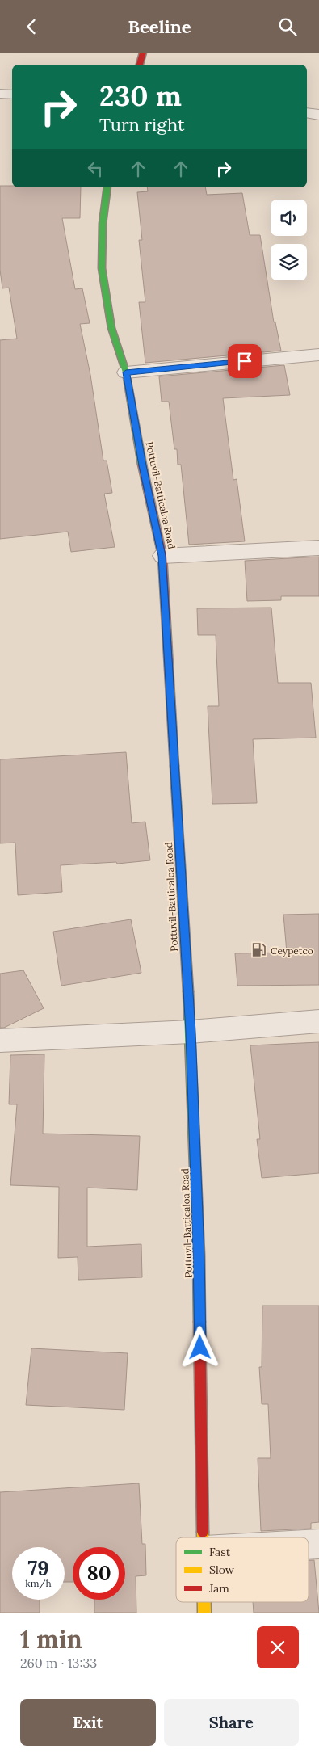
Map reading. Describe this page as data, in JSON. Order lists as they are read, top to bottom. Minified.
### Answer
{"streets":{"highway":["Pottuvil-Batticaloa Road"]},"places":{"fuel station":["Ceypetco"]},"legend":["Fast","Slow","Jam"],"page":{"header":"Beeline","turn":["230 m","Turn right"],"speed":"79 km/h","limit":"80","heading":["1 min","260 m · 13:33"],"buttons":["Exit","Share"]}}
